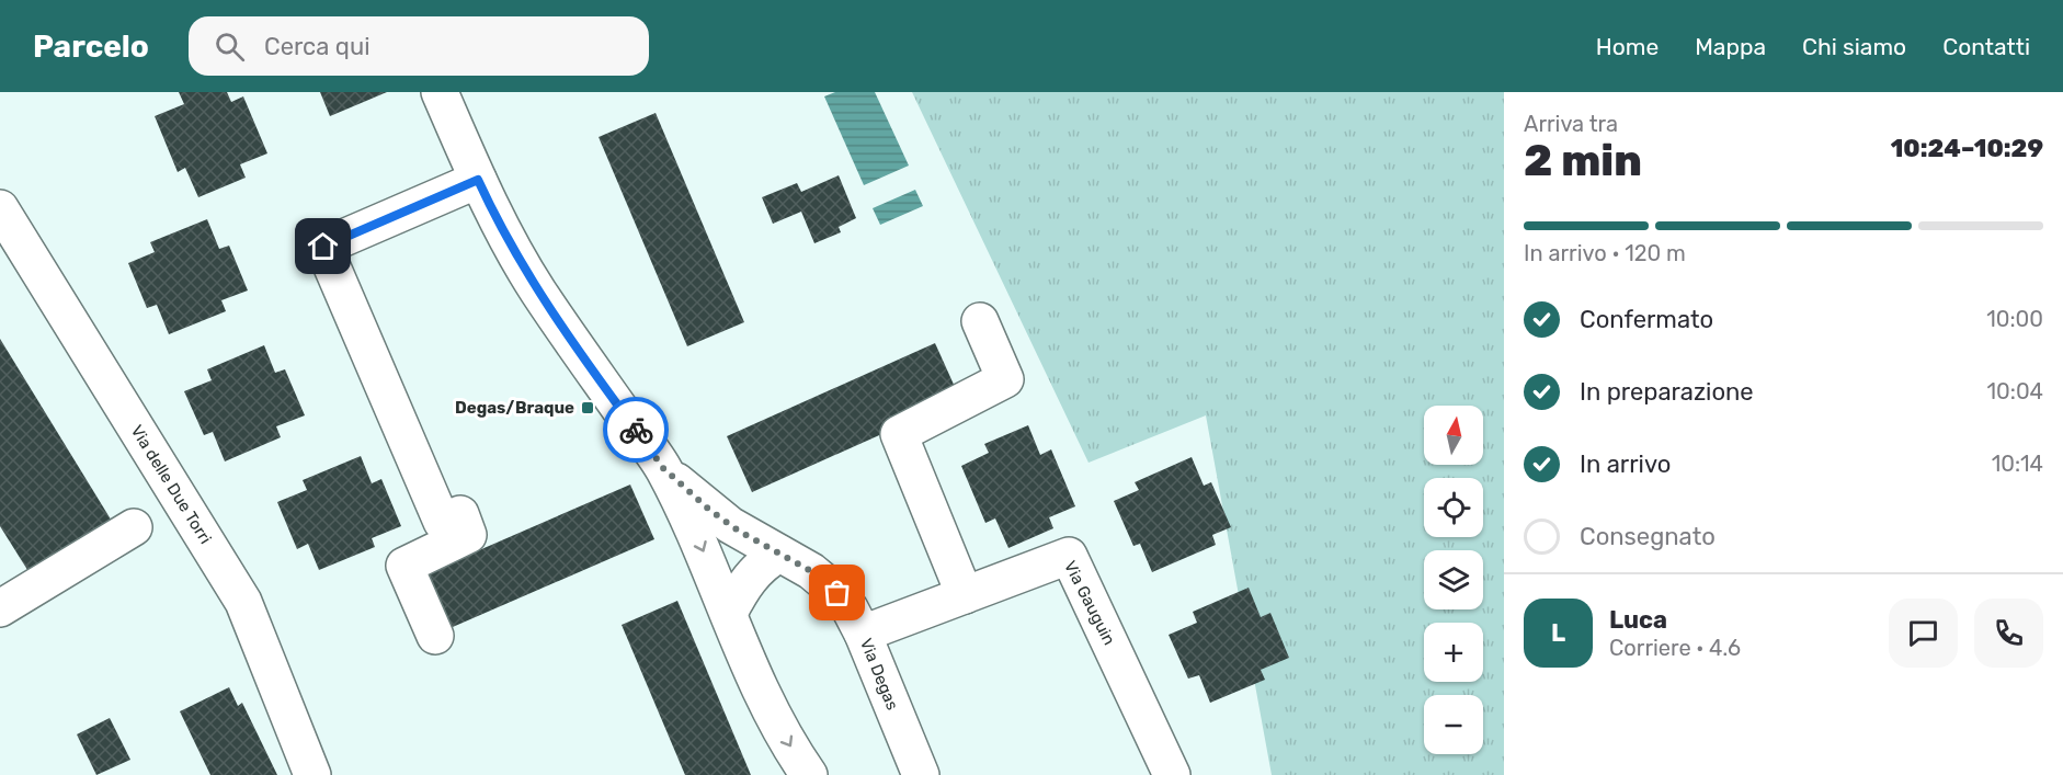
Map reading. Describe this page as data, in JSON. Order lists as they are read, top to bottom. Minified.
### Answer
{"streets":{"street":["Via delle Due Torri","Via Gauguin","Via Degas"]},"crossings":[["Via Gauguin","Via Degas"]],"places":{"transit":["Degas/Braque"]},"north":"top","page":{"header":"Parcelo","search":"Cerca qui","nav":["Home","Mappa","Chi siamo","Contatti"],"heading":["2 min","Arriva tra","10:24–10:29"],"panel":["Luca","Corriere · 4.6"],"bar":"In arrivo · 120 m","list":[["Confermato","10:00"],["In preparazione","10:04"],["In arrivo","10:14"],"Consegnato"],"map_buttons":["+","−"],"round":"L"}}
